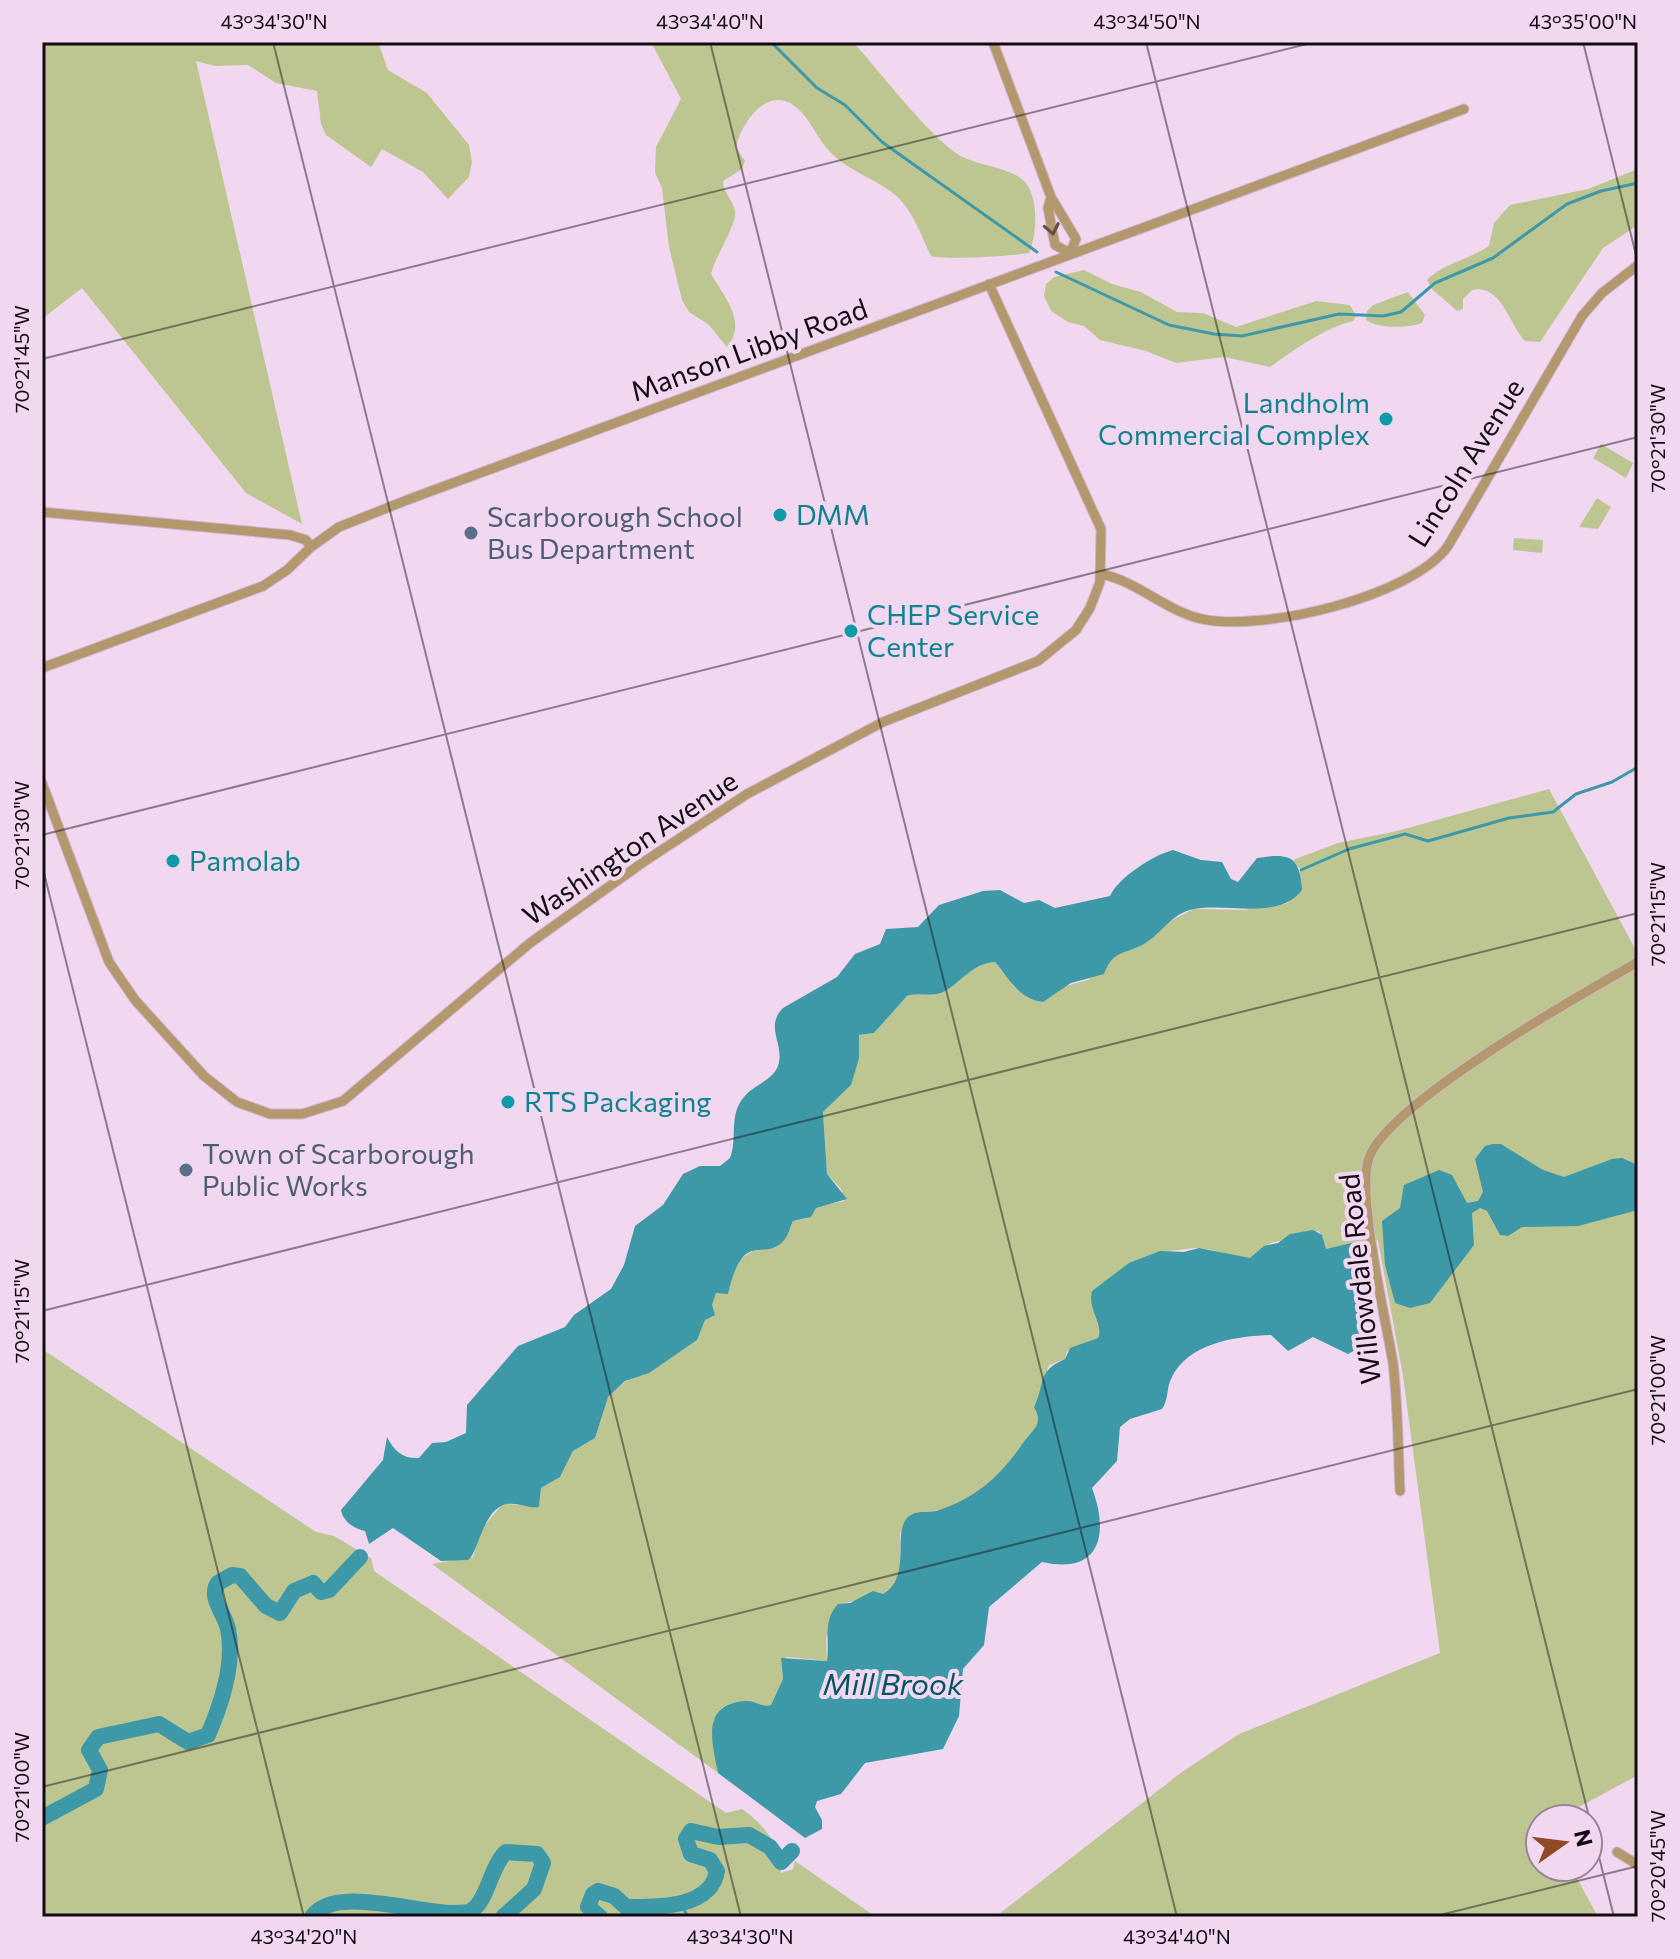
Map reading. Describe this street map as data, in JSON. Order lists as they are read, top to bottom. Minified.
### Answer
{"streets":{"street":["Manson Libby Road","Lincoln Avenue","Washington Avenue","Willowdale Road"]},"crossings":[["Manson Libby Road","Washington Avenue"],["Lincoln Avenue","Washington Avenue"]],"water":["Mill Brook"],"places":["Landholm Commercial Complex","DMM","Scarborough School Bus Department","CHEP Service Center","Pamolab","RTS Packaging","Town of Scarborough Public Works"],"north":"right","coordinates":["43°34'30\"N","43°34'40\"N","43°34'50\"N","43°35'00\"N","70°21'45\"W","70°21'30\"W","70°21'15\"W","70°21'00\"W","70°20'45\"W","43°34'20\"N"]}
